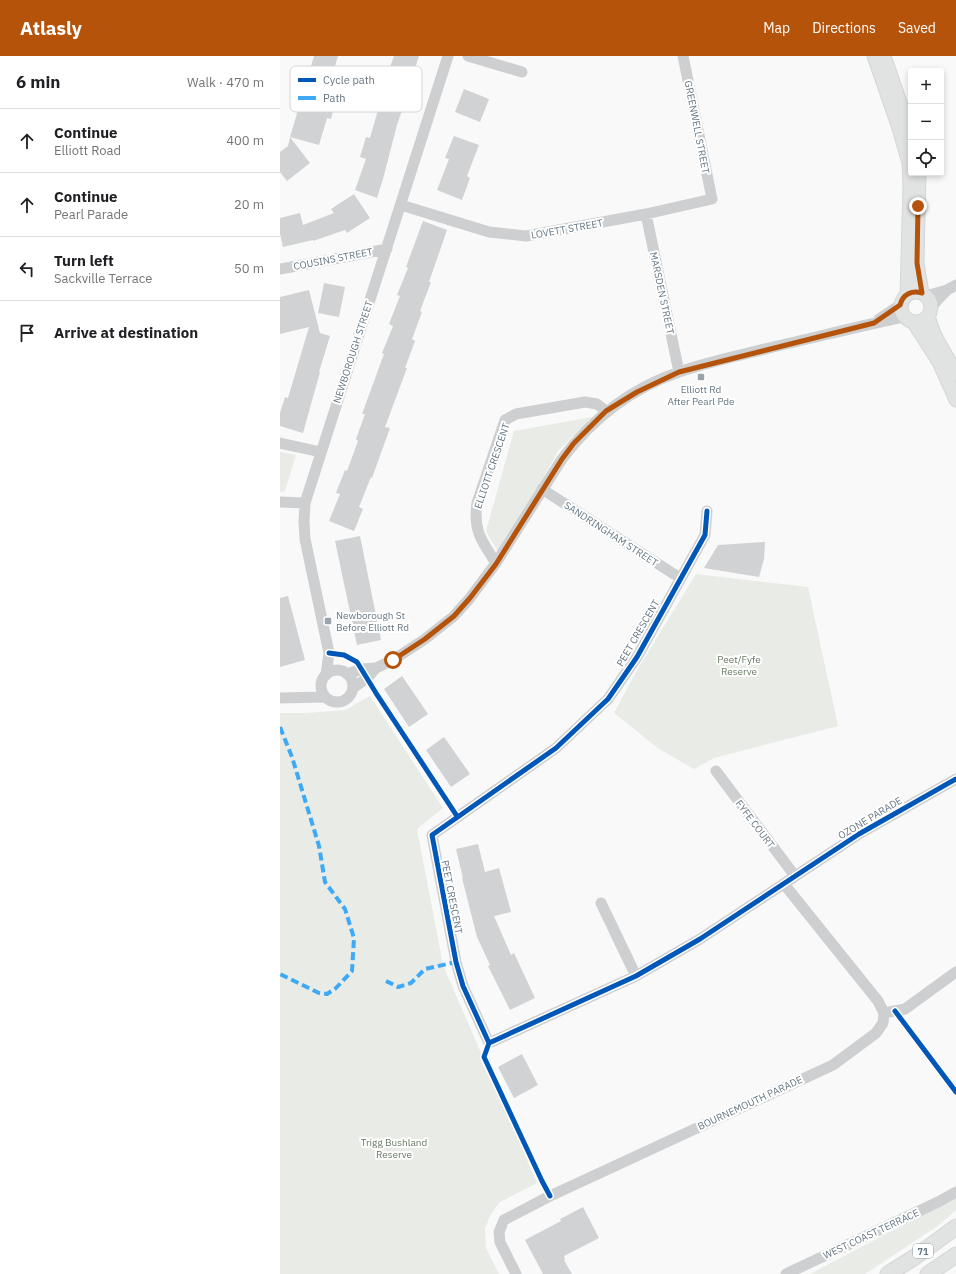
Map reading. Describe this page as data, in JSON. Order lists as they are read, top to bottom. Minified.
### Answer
{"streets":{"highway":["71"],"street":["GREENWELL STREET","LOVETT STREET","COUSINS STREET","MARSDEN STREET","NEWBOROUGH STREET","ELLIOTT CRESCENT","SANDRINGHAM STREET","PEET CRESCENT","OZONE PARADE","FYFE COURT","BOURNEMOUTH PARADE","WEST COAST TERRACE"]},"crossings":[["GREENWELL STREET","LOVETT STREET"],["LOVETT STREET","MARSDEN STREET"],["LOVETT STREET","NEWBOROUGH STREET"],["COUSINS STREET","NEWBOROUGH STREET"],["SANDRINGHAM STREET","PEET CRESCENT"],["PEET CRESCENT","OZONE PARADE"],["PEET CRESCENT","FYFE COURT"],["OZONE PARADE","FYFE COURT"]],"parks":["Peet/Fyfe Reserve","Trigg Bushland Reserve"],"places":{"transit":["Elliott Rd After Pearl Pde","Newborough St Before Elliott Rd"]},"legend":["Cycle path","Path"],"page":{"header":"Atlasly","nav":["Map","Directions","Saved"],"heading":["6 min","Walk · 470 m"],"map_buttons":["+","−"],"list":[["Continue","Elliott Road","400 m"],["Continue","Pearl Parade","20 m"],["Turn left","Sackville Terrace","50 m"],"Arrive at destination"]}}
